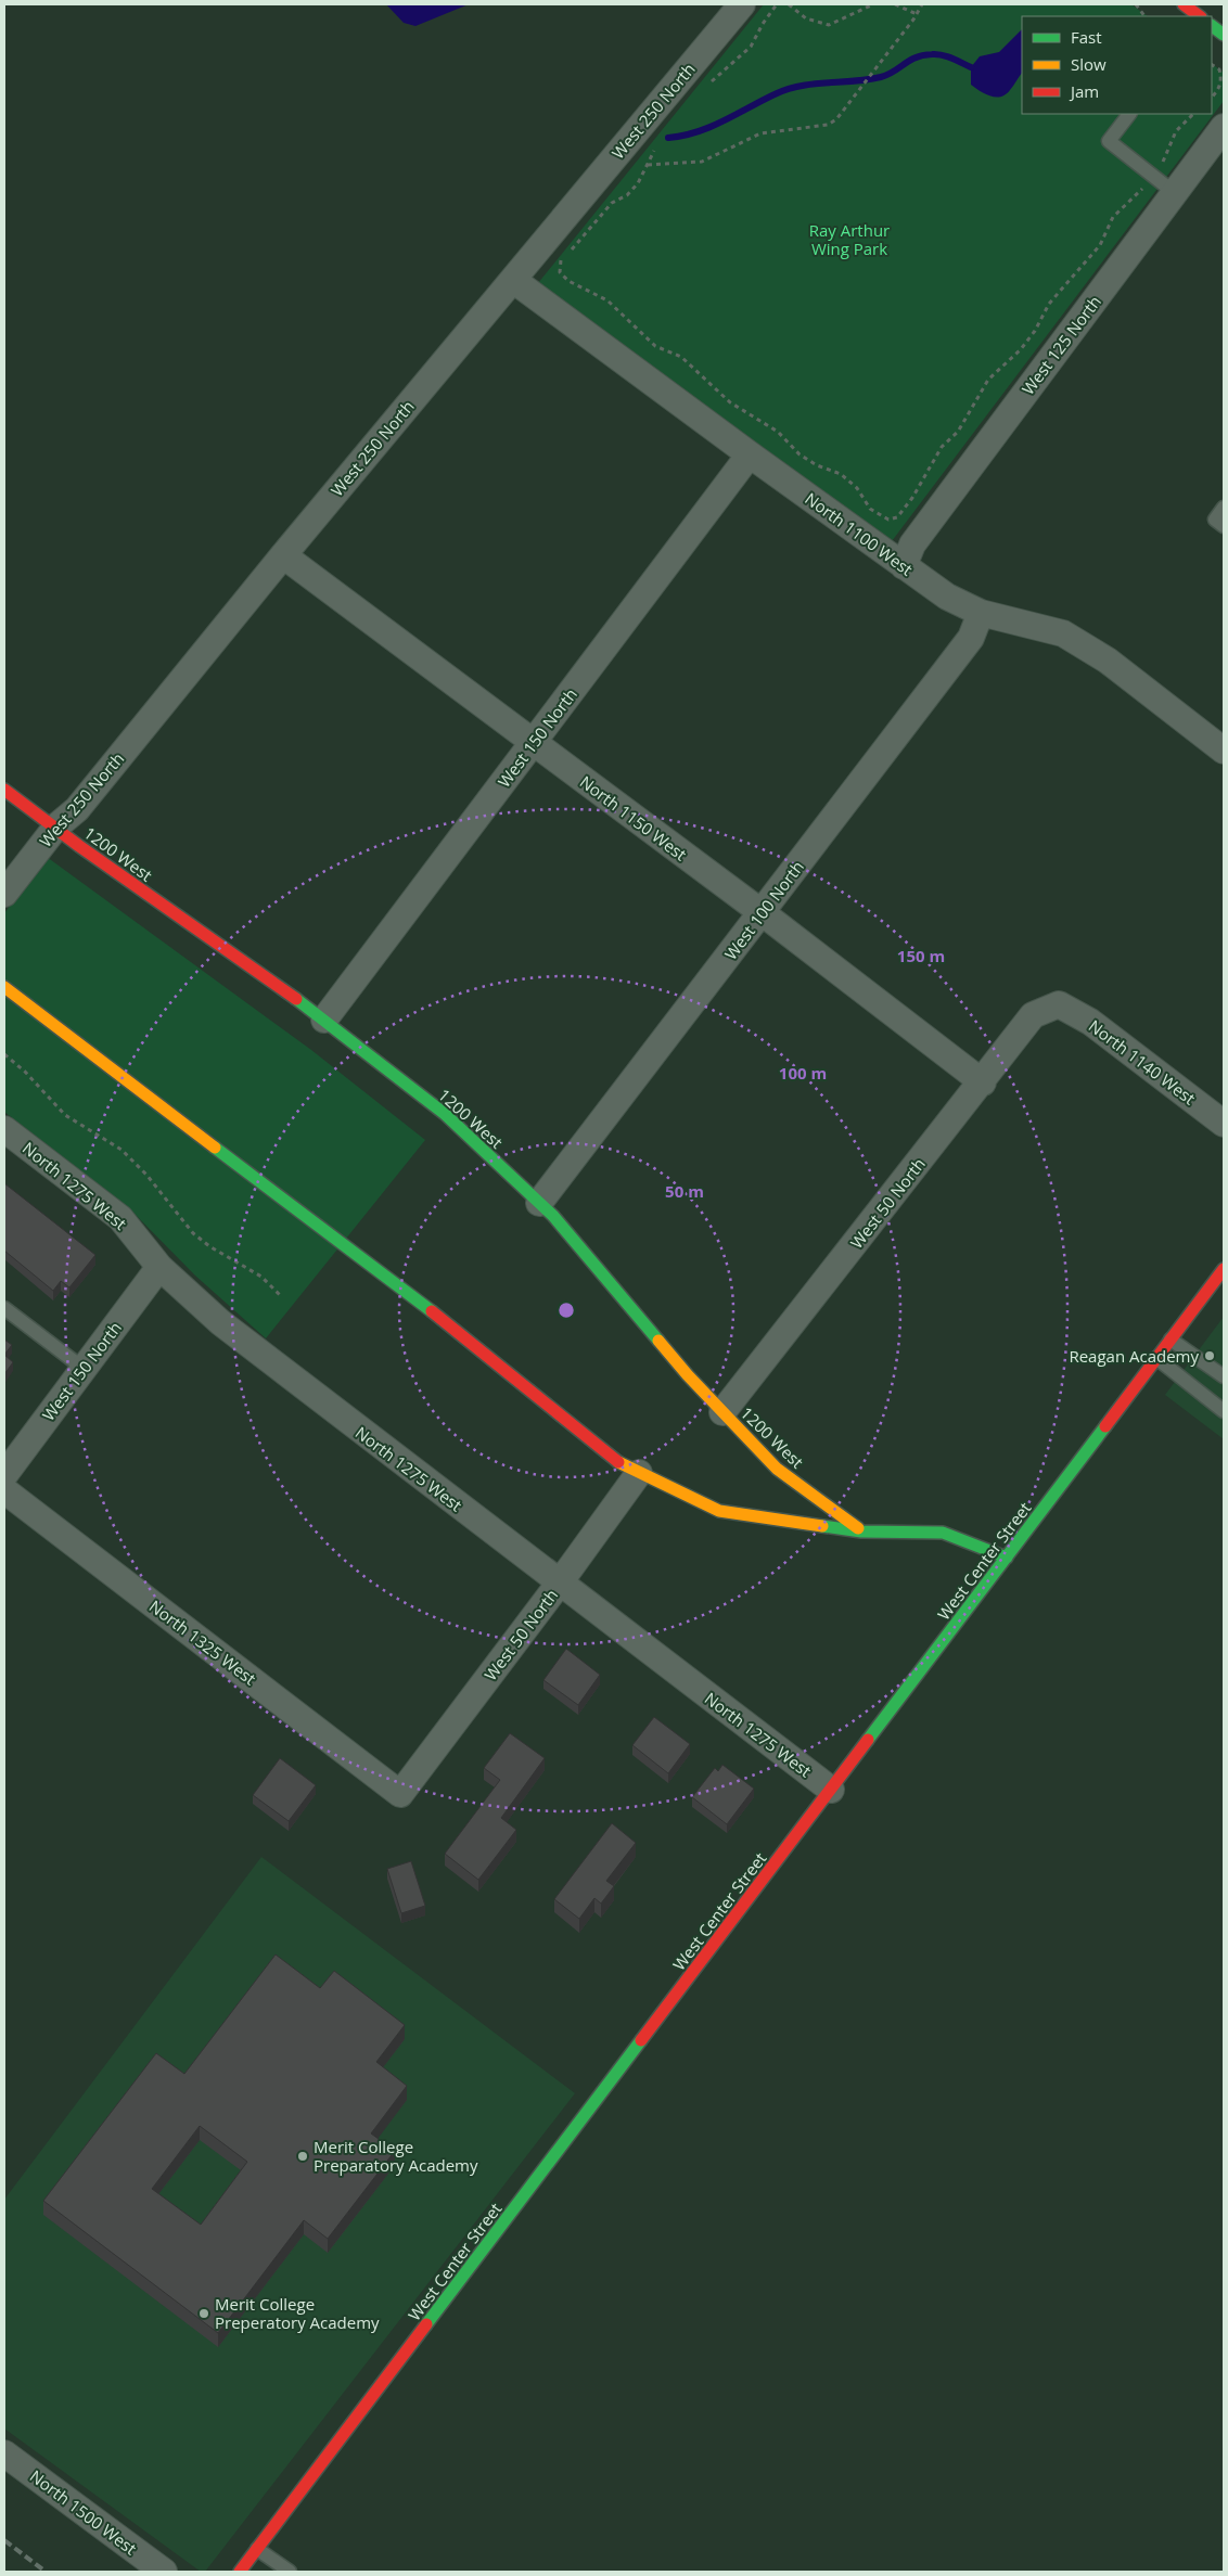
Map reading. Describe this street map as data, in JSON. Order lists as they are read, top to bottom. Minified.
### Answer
{"streets":{"street":["West 250 North","West 125 North","North 1100 West","West 150 North","North 1150 West","1200 West","West 100 North","North 1140 West","North 1275 West","West 50 North","West Center Street","North 1325 West","North 1500 West"]},"crossings":[["West 250 North","North 1100 West"],["West 250 North","North 1150 West"],["West 250 North","1200 West"],["West 125 North","North 1100 West"],["North 1100 West","West 150 North"],["North 1100 West","West 100 North"],["West 150 North","North 1150 West"],["West 150 North","1200 West"],["West 150 North","North 1275 West"],["North 1150 West","West 100 North"],["North 1150 West","West 50 North"],["1200 West","West 100 North"],["1200 West","West 50 North"],["North 1140 West","West 50 North"],["North 1275 West","West 50 North"],["North 1275 West","West Center Street"],["West 50 North","North 1325 West"]],"parks":["Ray Arthur Wing Park"],"places":["Reagan Academy","Merit College Preparatory Academy","Merit College Preperatory Academy"],"legend":["Fast","Slow","Jam"],"rings":["150 m","100 m","50 m"]}
